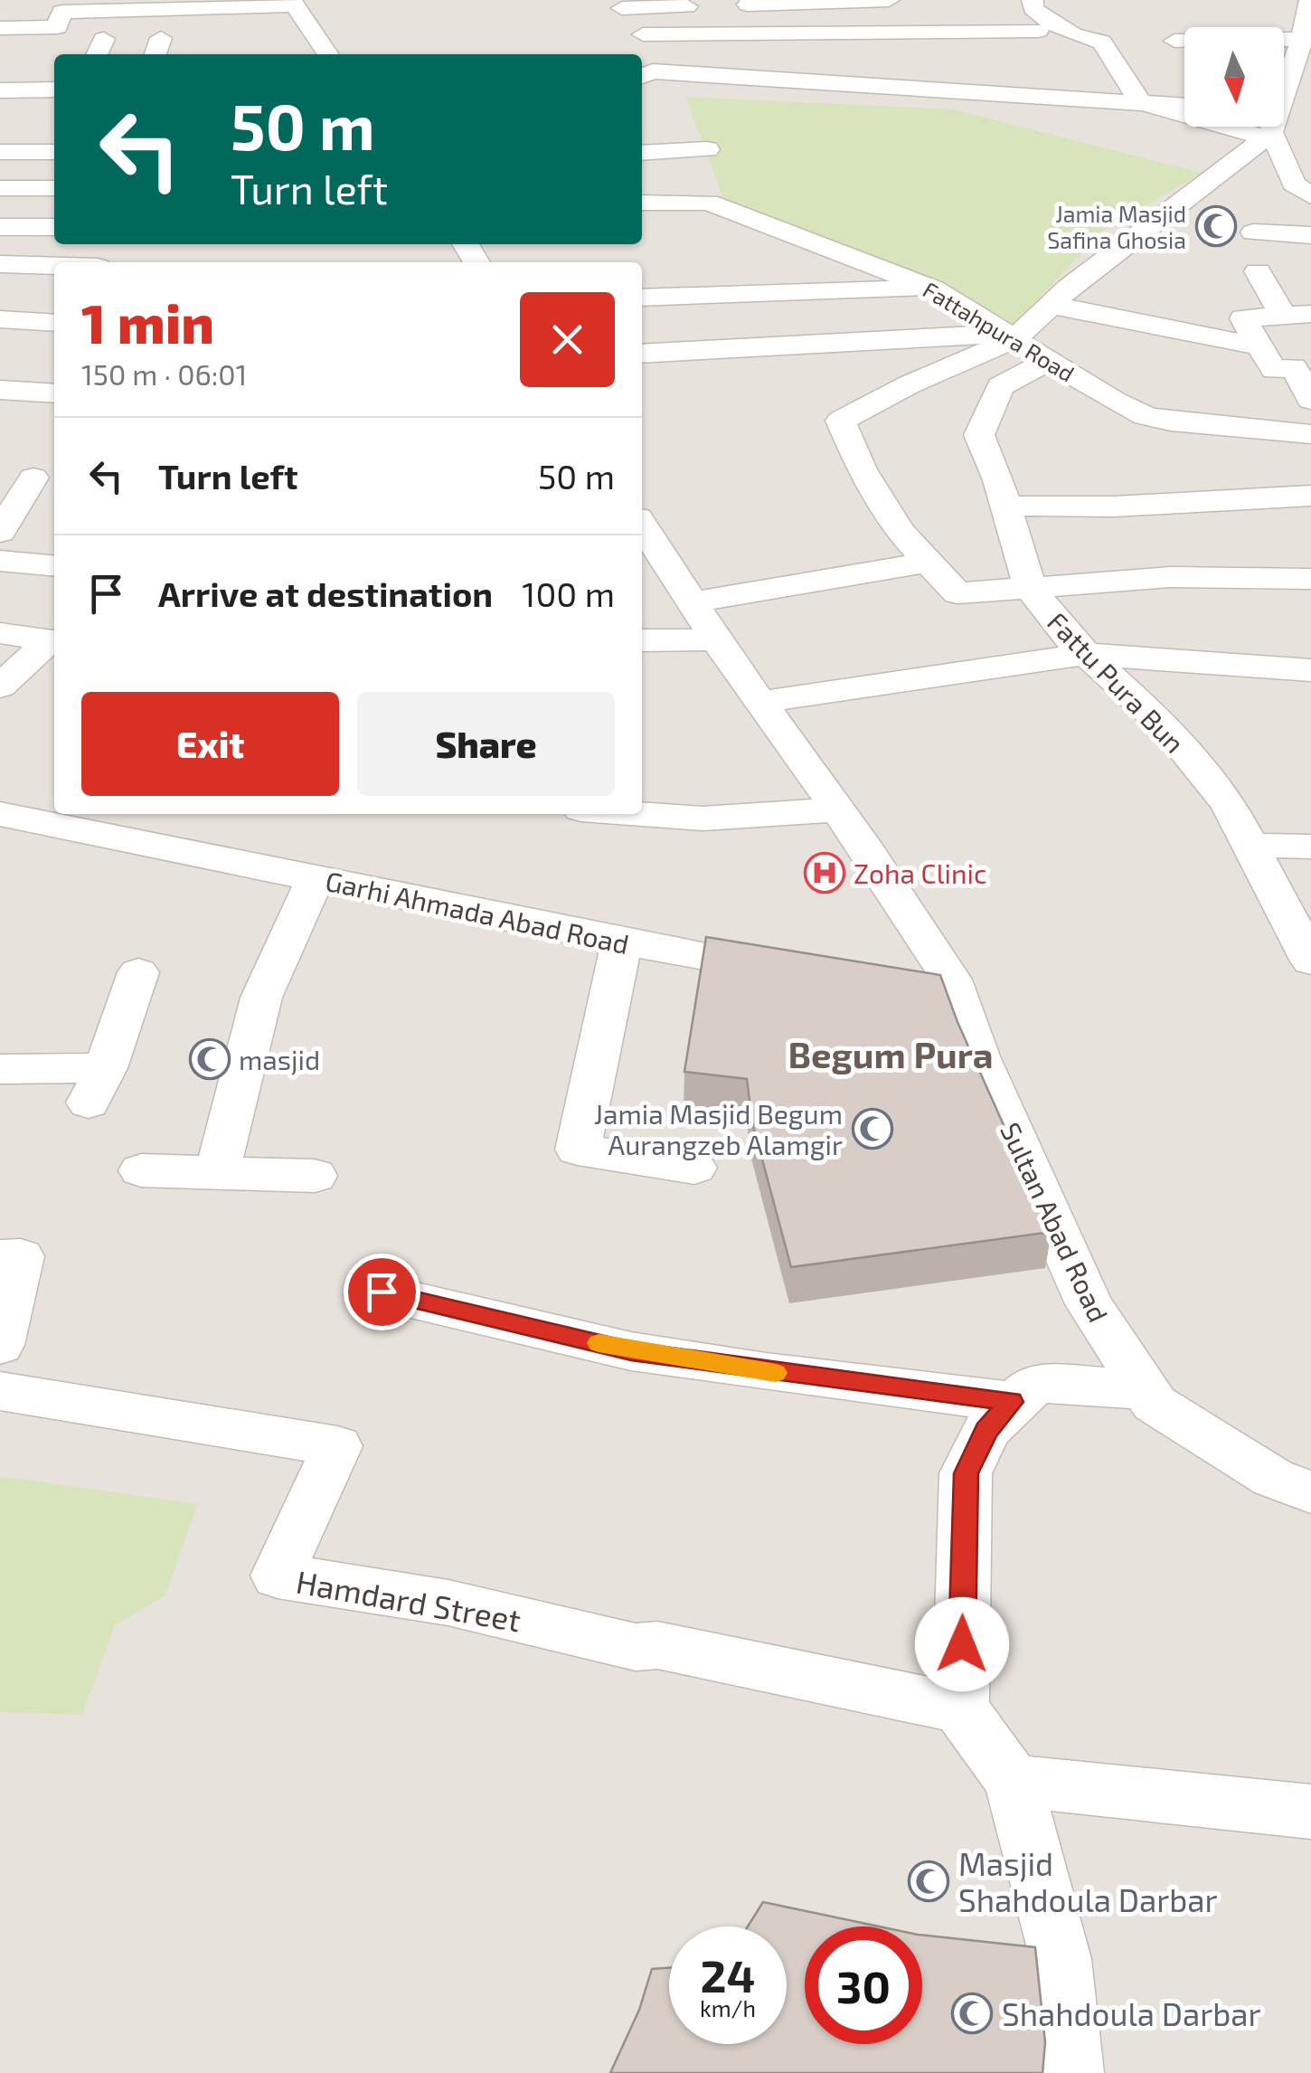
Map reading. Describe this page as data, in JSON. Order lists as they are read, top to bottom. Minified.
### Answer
{"streets":{"street":["Fattahpura Road","Fattu Pura Bun","Garhi Ahmada Abad Road","Sultan Abad Road","Hamdard Street"]},"crossings":[["Fattahpura Road","Fattu Pura Bun"]],"districts":["Begum Pura"],"places":{"mosque":["Jamia Masjid Safina Ghosia","masjid","Jamia Masjid Begum Aurangzeb Alamgir","Masjid Shahdoula Darbar","Shahdoula Darbar"],"hospital":["Zoha Clinic"]},"north":"bottom","page":{"turn":["50 m","Turn left"],"heading":["1 min","150 m · 06:01"],"list":[{"name":"Turn left","value":"50 m"},{"name":"Arrive at destination","value":"100 m"}],"buttons":["Exit","Share"],"speed":"24 km/h","limit":"30"}}
